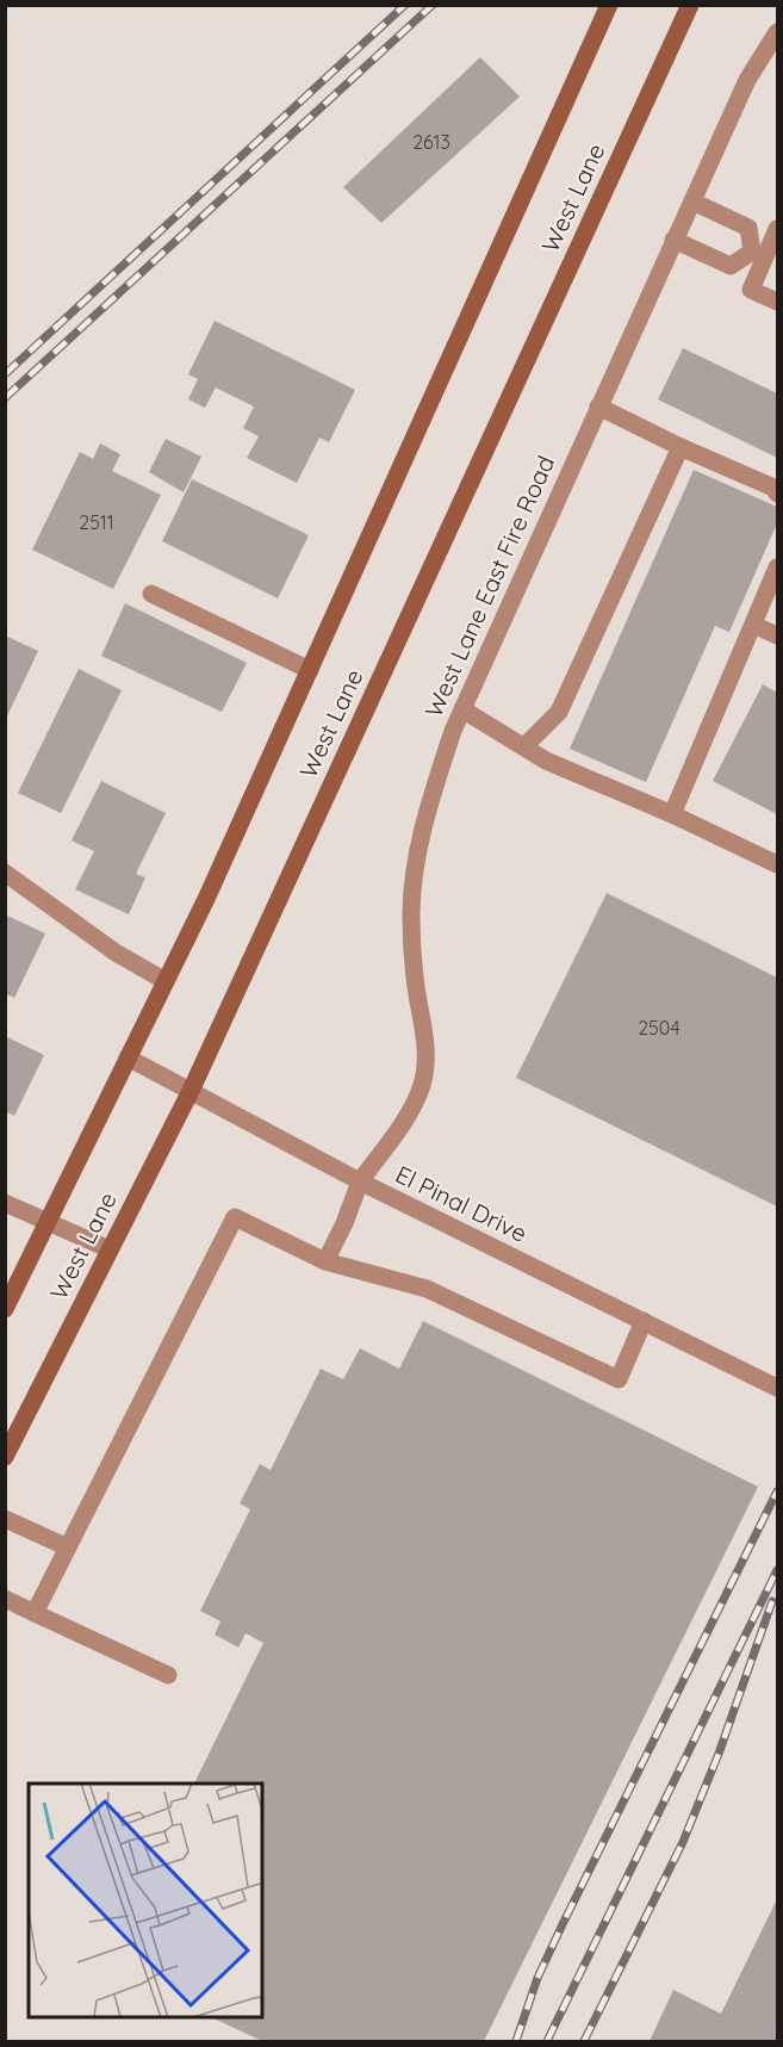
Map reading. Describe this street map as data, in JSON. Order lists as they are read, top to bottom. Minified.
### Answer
{"streets":{"main road":["West Lane"],"street":["West Lane East Fire Road","El Pinal Drive"]},"crossings":[["West Lane","El Pinal Drive"],["West Lane East Fire Road","El Pinal Drive"]],"house_numbers":["2613","2511","2504"]}
